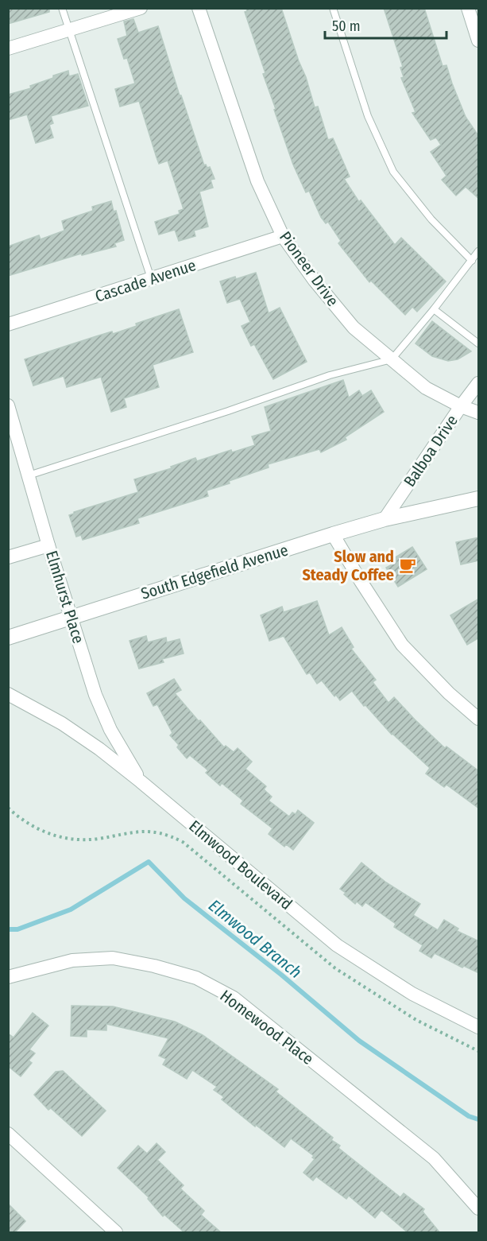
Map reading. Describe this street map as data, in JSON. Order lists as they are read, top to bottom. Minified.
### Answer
{"streets":{"street":["Pioneer Drive","Cascade Avenue","Balboa Drive","South Edgefield Avenue","Elmhurst Place","Elmwood Boulevard","Homewood Place"]},"crossings":[["Pioneer Drive","Cascade Avenue"],["Pioneer Drive","Balboa Drive"],["Balboa Drive","South Edgefield Avenue"],["South Edgefield Avenue","Elmhurst Place"],["Elmhurst Place","Elmwood Boulevard"]],"water":["Elmwood Branch"],"places":{"cafe":["Slow and Steady Coffee"]},"scale_bar":"50 m"}
